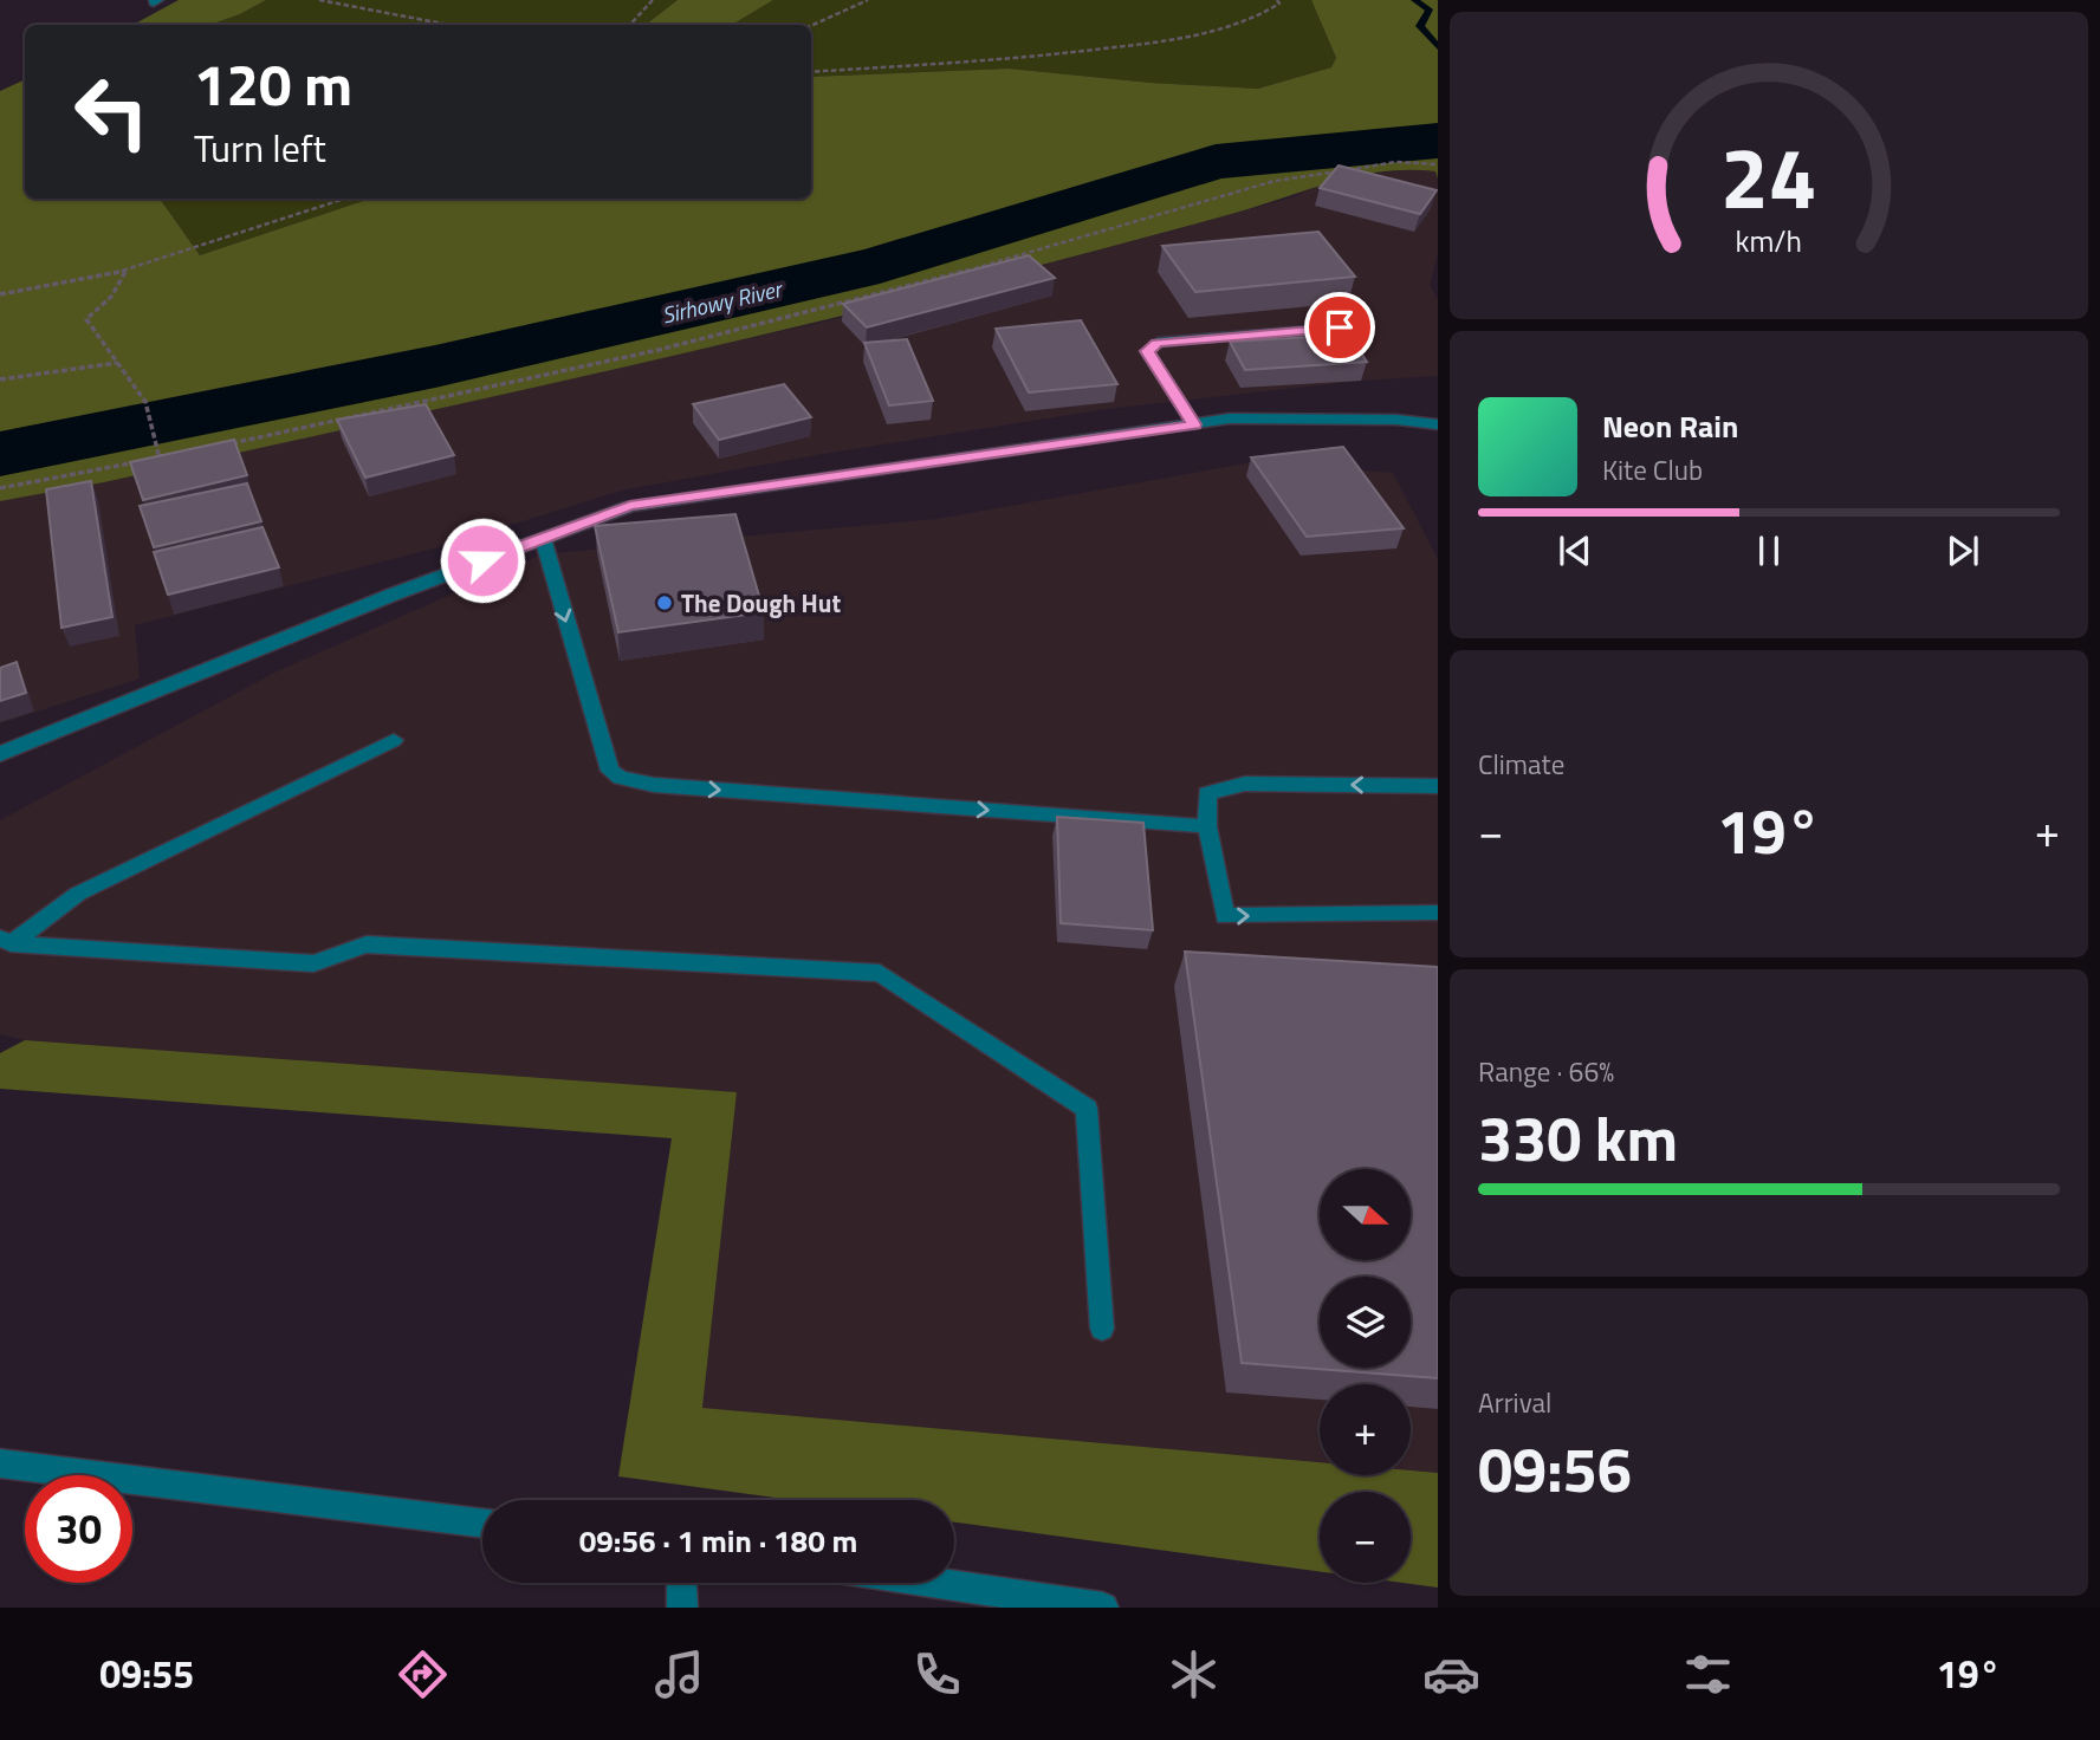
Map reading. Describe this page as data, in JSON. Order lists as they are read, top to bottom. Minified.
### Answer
{"water":["Sirhowy River"],"places":["The Dough Hut"],"north":"right","page":{"turn":["120 m","Turn left"],"song":["Neon Rain","Kite Club"],"tile":["Climate",["Range · 66%","330 km"],["Arrival","09:56"]],"heat":["−","19°","+"],"map_buttons":["+","−"],"limit":"30","trip":"09:56 · 1 min · 180 m","tabs":["09:55","19°"],"gauge":["24","km/h"]}}
